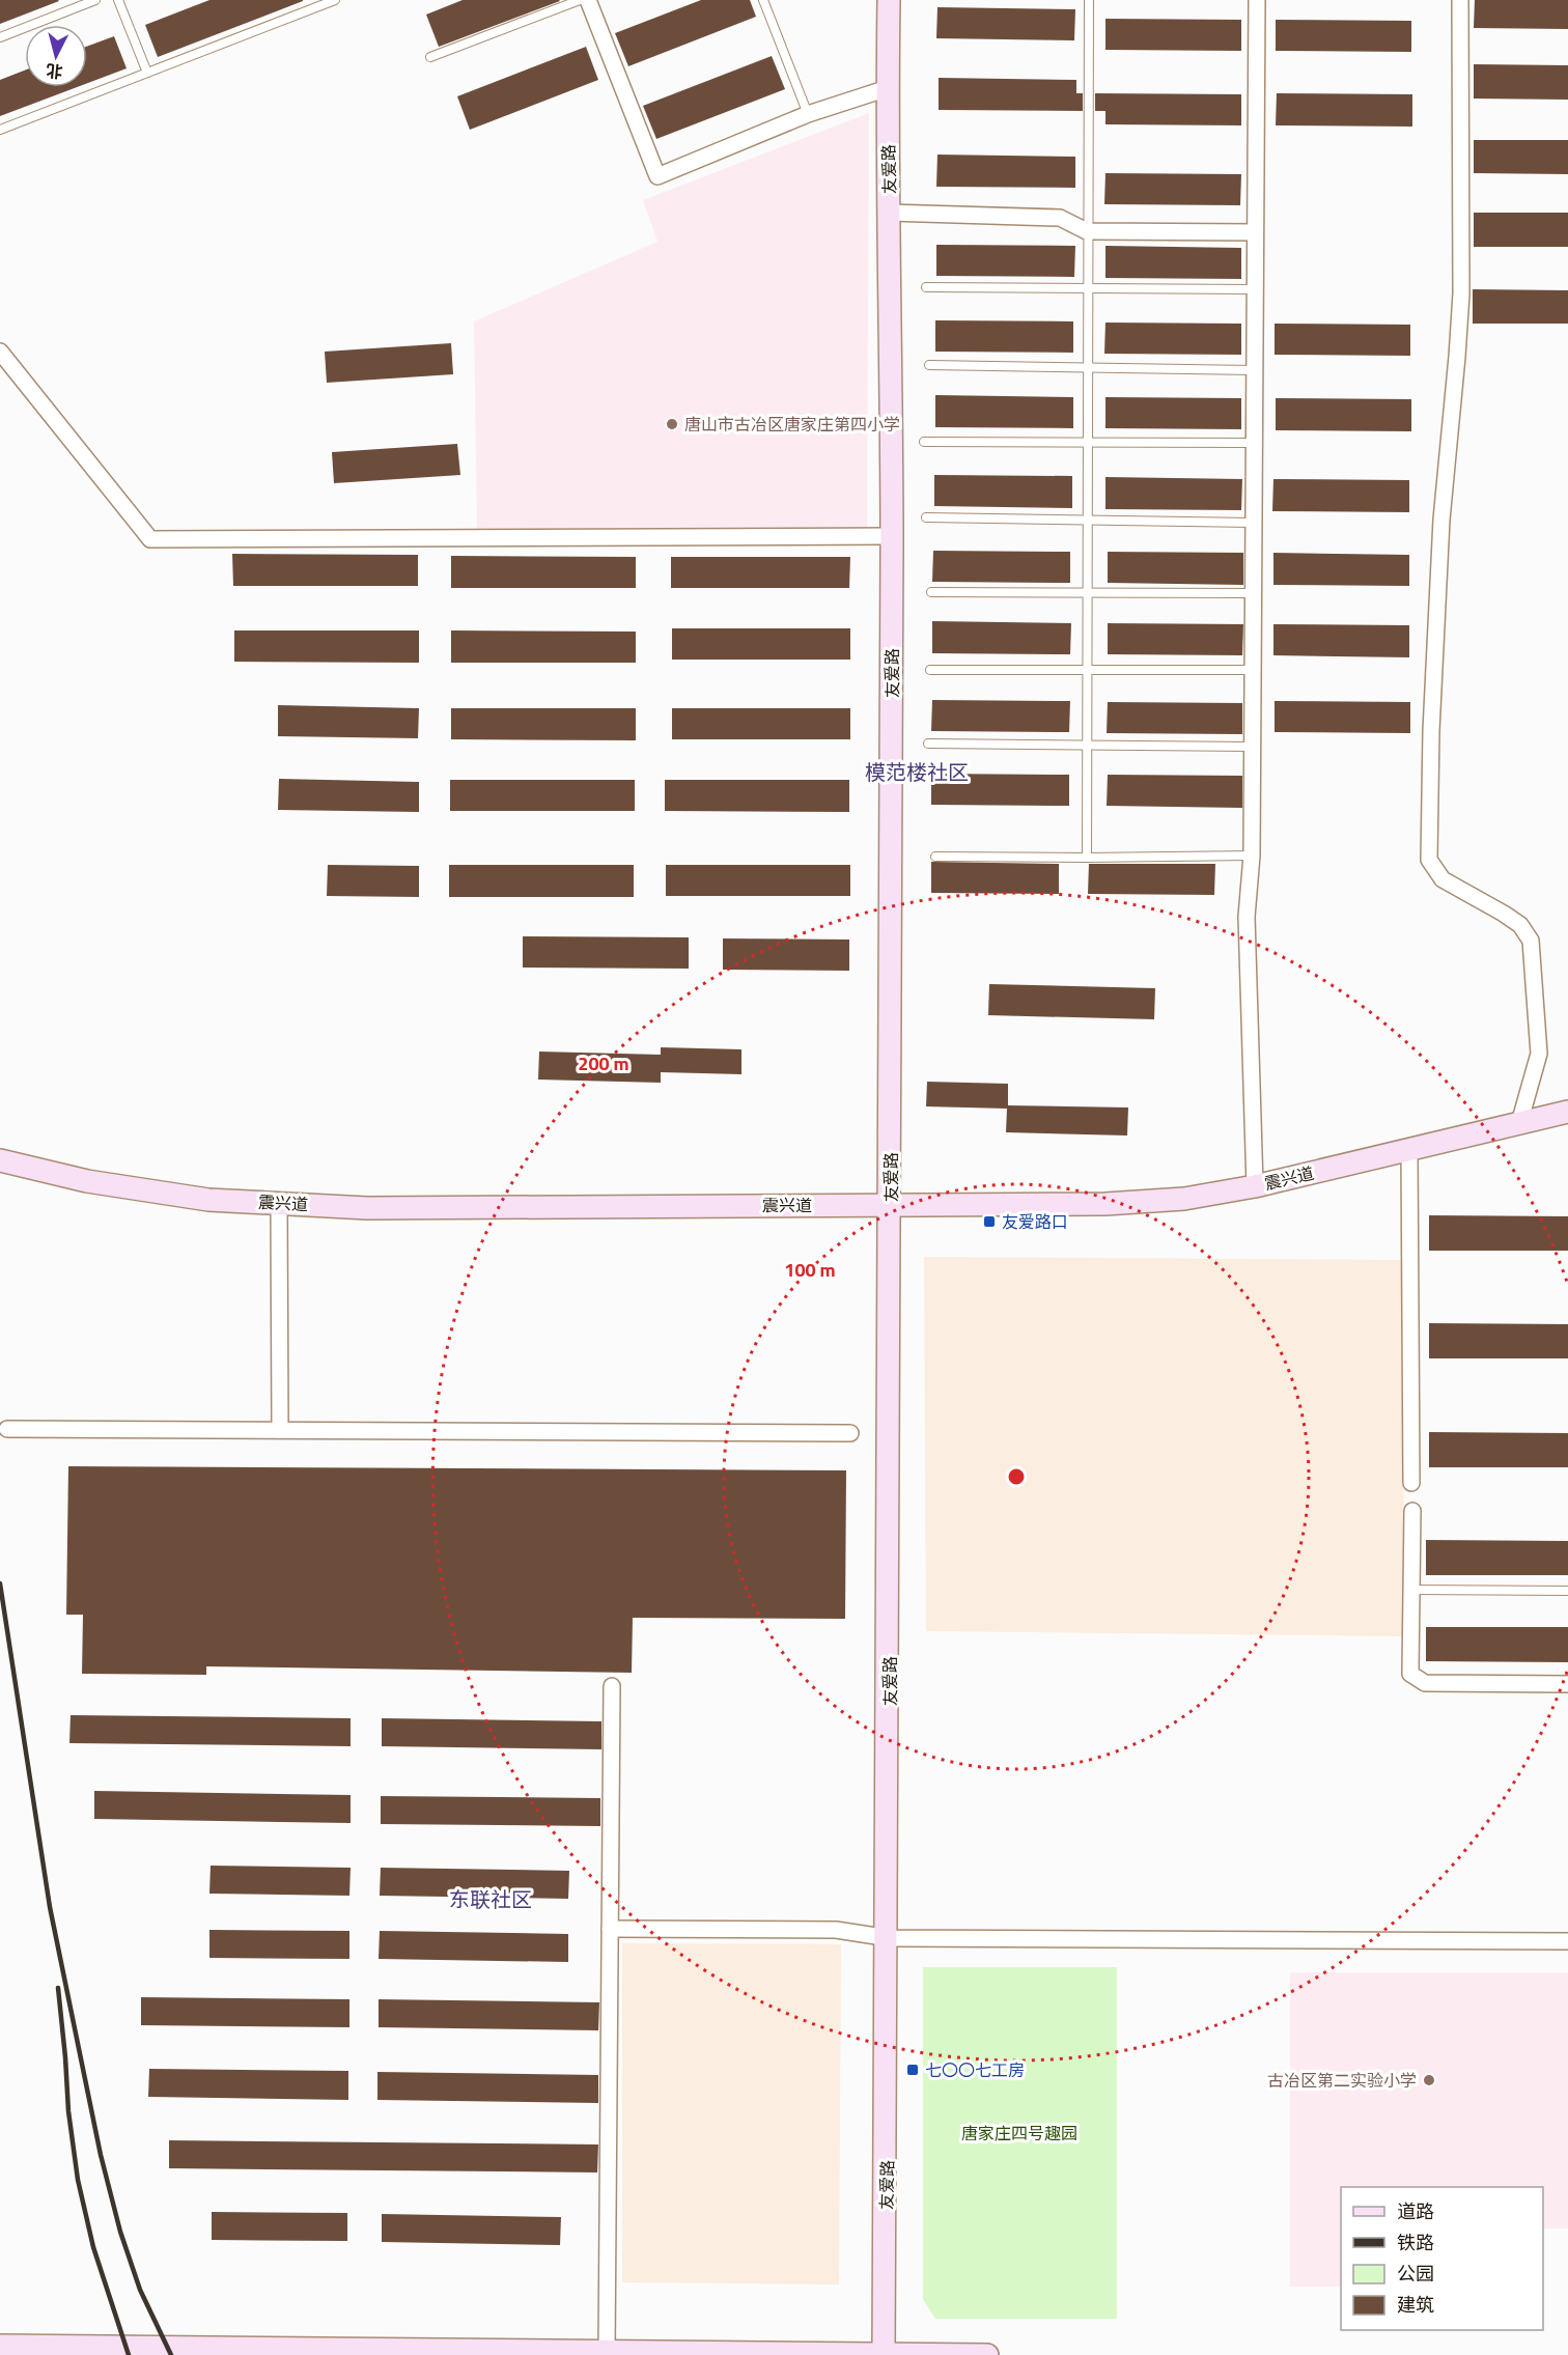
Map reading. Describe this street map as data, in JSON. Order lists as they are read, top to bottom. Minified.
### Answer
{"streets":{"street":["友爱路","震兴道"]},"crossings":[["友爱路","震兴道"]],"districts":["模范楼社区","东联社区"],"parks":["唐家庄四号趣园"],"places":{"other":["唐山市古冶区唐家庄第四小学","古冶区第二实验小学"],"transit":["友爱路口","七〇〇七工房"]},"legend":["道路","铁路","公园","建筑"],"north":"bottom","rings":["200 m","100 m"]}
